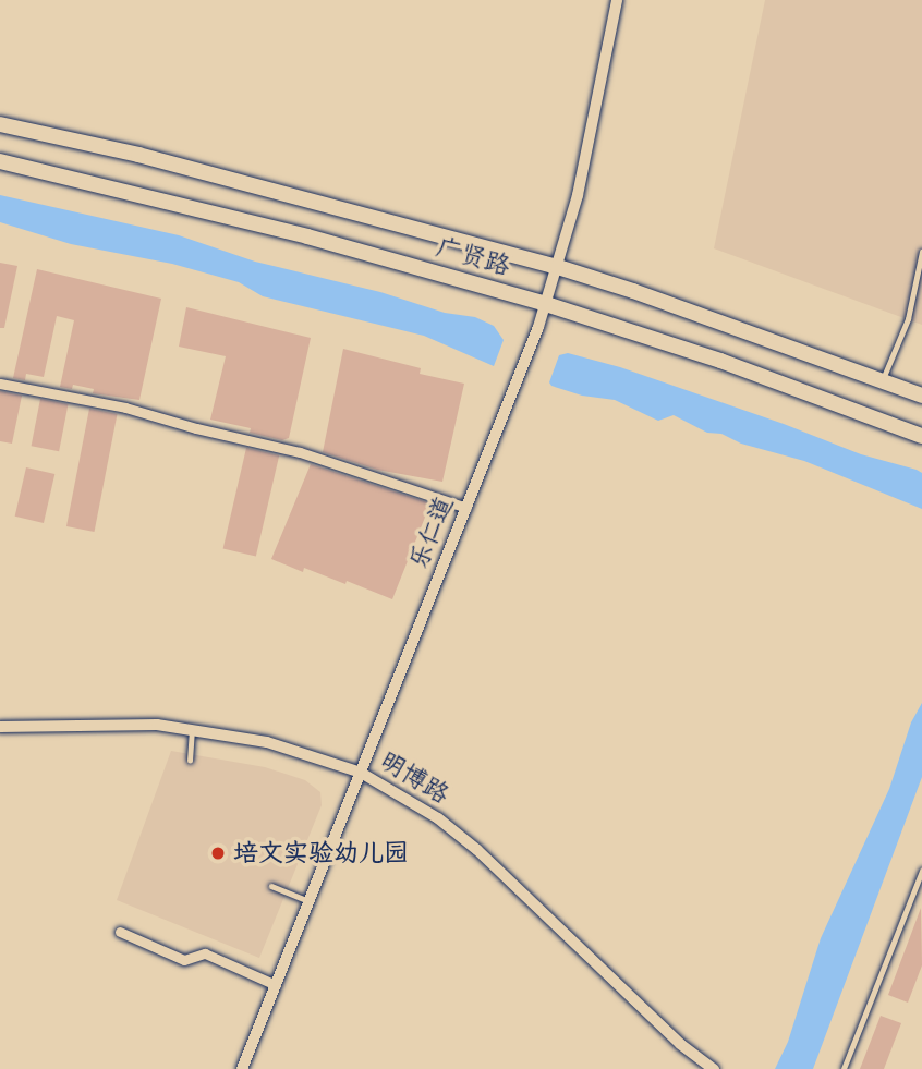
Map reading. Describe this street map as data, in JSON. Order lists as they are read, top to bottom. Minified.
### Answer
{"streets":{"main road":["广贤路"],"street":["乐仁道","明博路"]},"crossings":[["广贤路","乐仁道"],["乐仁道","明博路"]],"places":["培文实验幼儿园"]}
